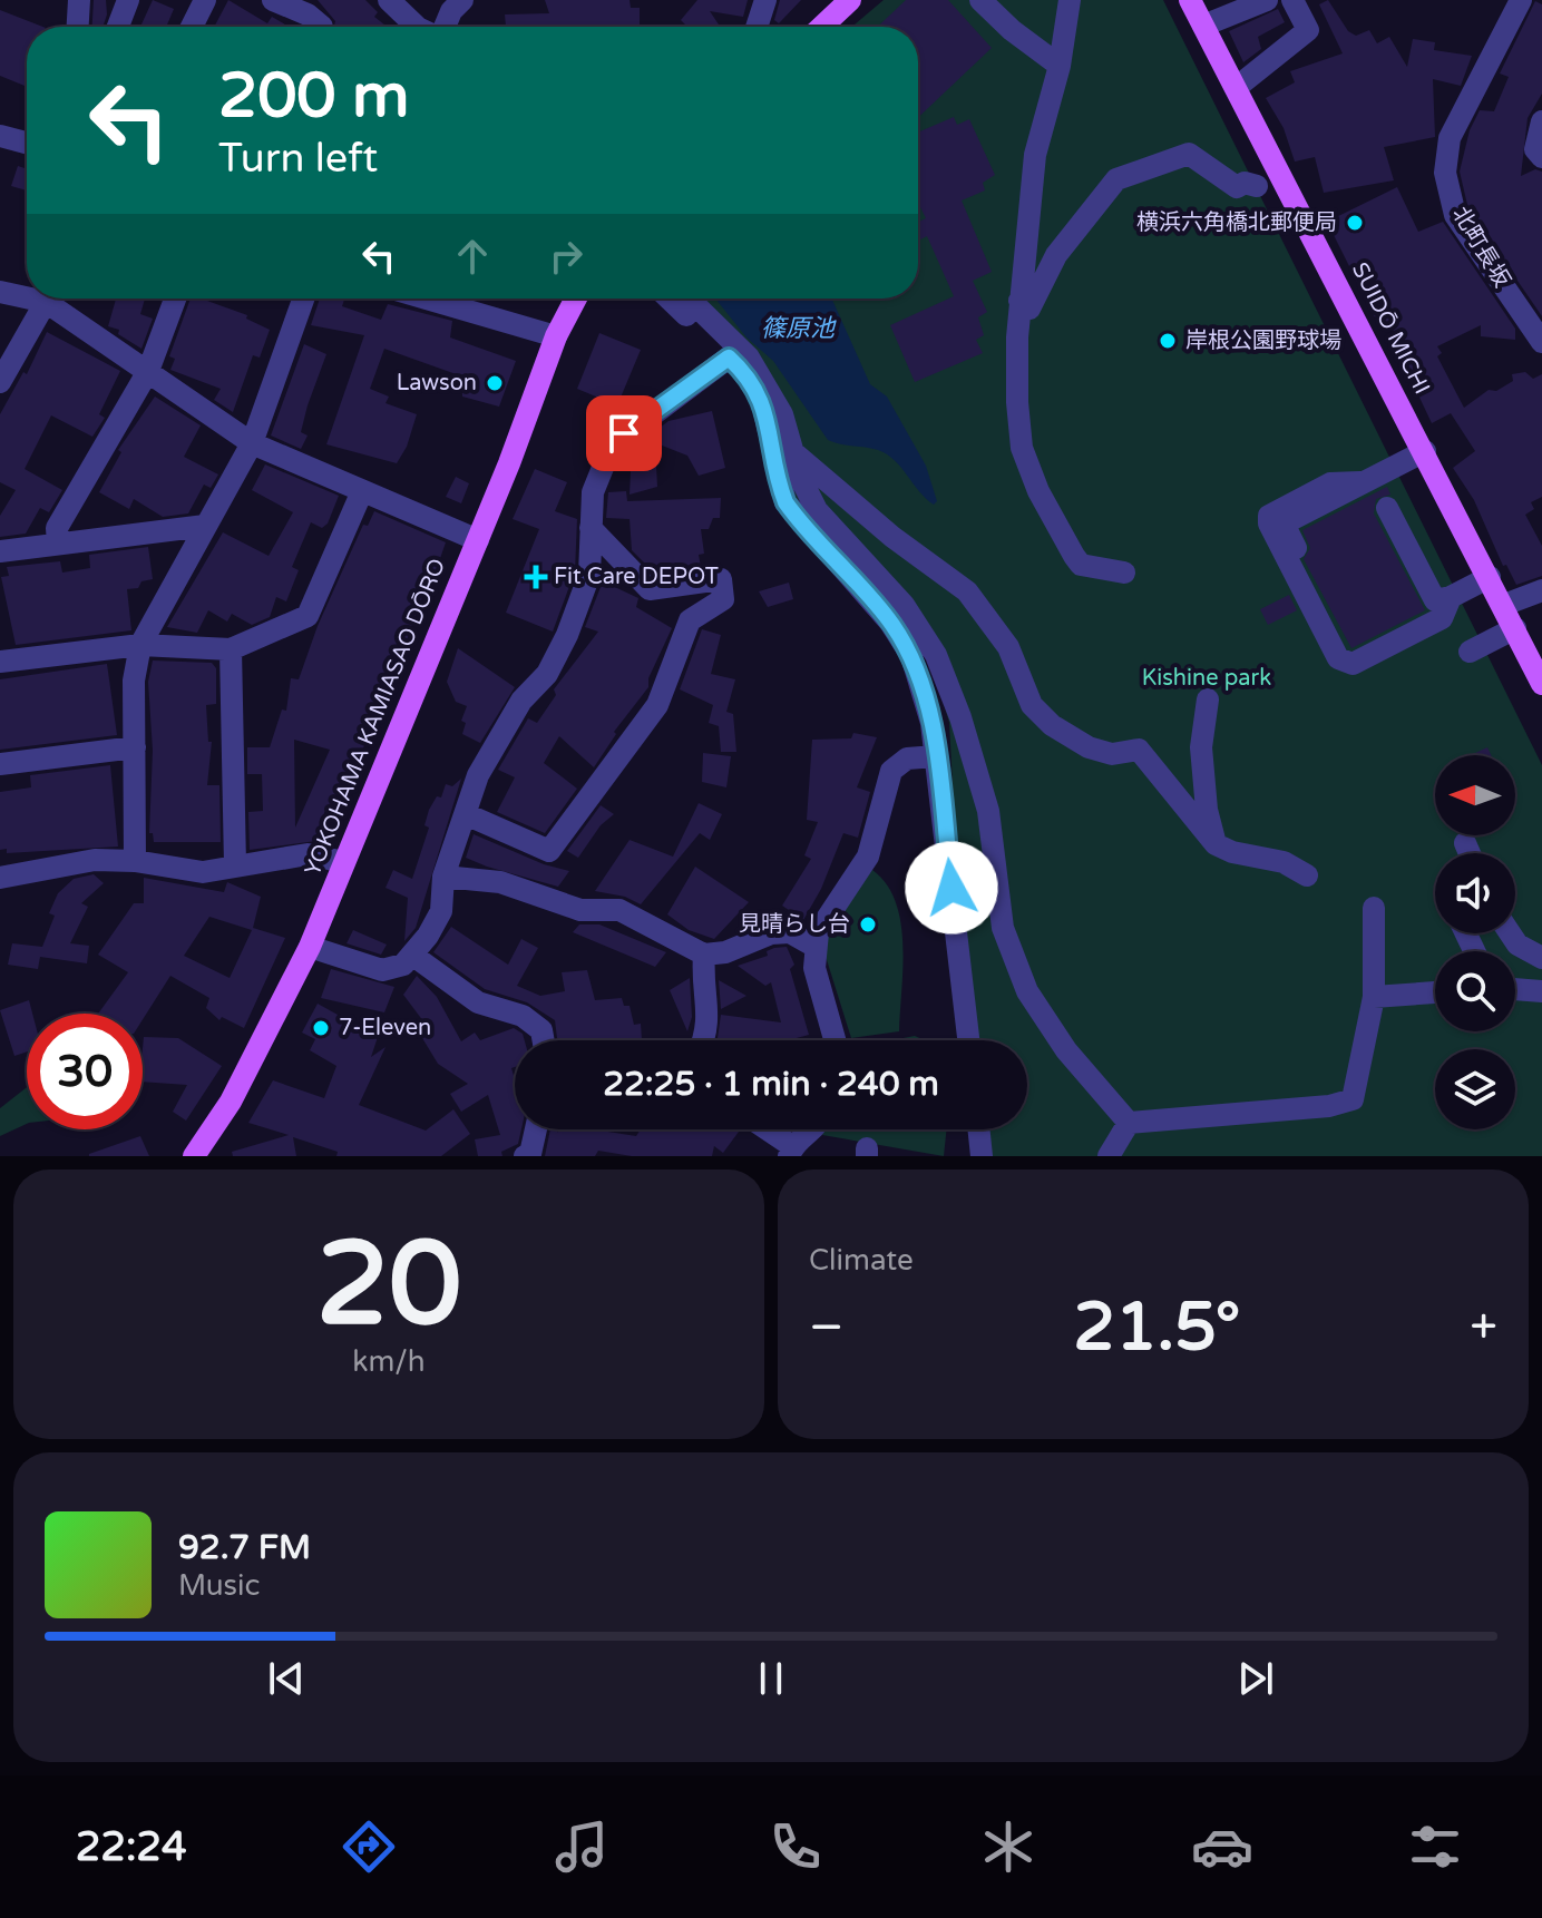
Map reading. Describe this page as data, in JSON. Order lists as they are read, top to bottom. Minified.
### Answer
{"streets":{"main road":["SUIDŌ MICHI","YOKOHAMA KAMIASAO DŌRO"],"street":["北町長坂"]},"water":["篠原池"],"parks":["Kishine park"],"places":{"other":["横浜六角橋北郵便局","岸根公園野球場","Lawson","見晴らし台","7-Eleven"],"health":["Fit Care DEPOT"]},"north":"left","page":{"turn":["200 m","Turn left"],"limit":"30","trip":"22:25 · 1 min · 240 m","tile":[["20","km/h"],"Climate"],"heat":["−","21.5°","+"],"song":["92.7 FM","Music"],"tabs":"22:24"}}
